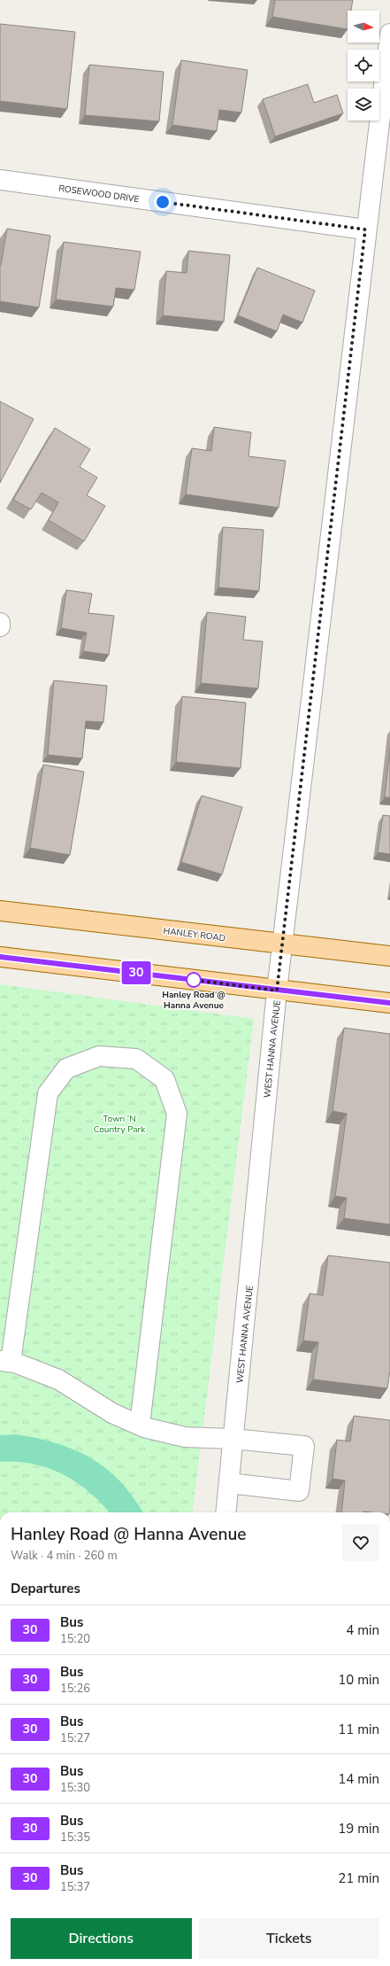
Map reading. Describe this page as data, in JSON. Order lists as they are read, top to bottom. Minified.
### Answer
{"streets":{"main road":["HANLEY ROAD"],"street":["ROSEWOOD DRIVE","WEST HANNA AVENUE"]},"crossings":[["ROSEWOOD DRIVE","WEST HANNA AVENUE"],["HANLEY ROAD","WEST HANNA AVENUE"]],"parks":["Town ’N Country Park"],"places":["Hanley Road @ Hanna Avenue"],"lines":["bus line 30"],"north":"right","page":{"on_map":"30","heading":[["Hanley Road @ Hanna Avenue","Walk · 4 min · 260 m"],"Departures"],"list":[{"mark":"30","name":"Bus","note":"15:20","value":"4 min"},{"mark":"30","name":"Bus","note":"15:26","value":"10 min"},{"mark":"30","name":"Bus","note":"15:27","value":"11 min"},{"mark":"30","name":"Bus","note":"15:30","value":"14 min"},{"mark":"30","name":"Bus","note":"15:35","value":"19 min"},{"mark":"30","name":"Bus","note":"15:37","value":"21 min"}],"buttons":["Directions","Tickets"]}}
